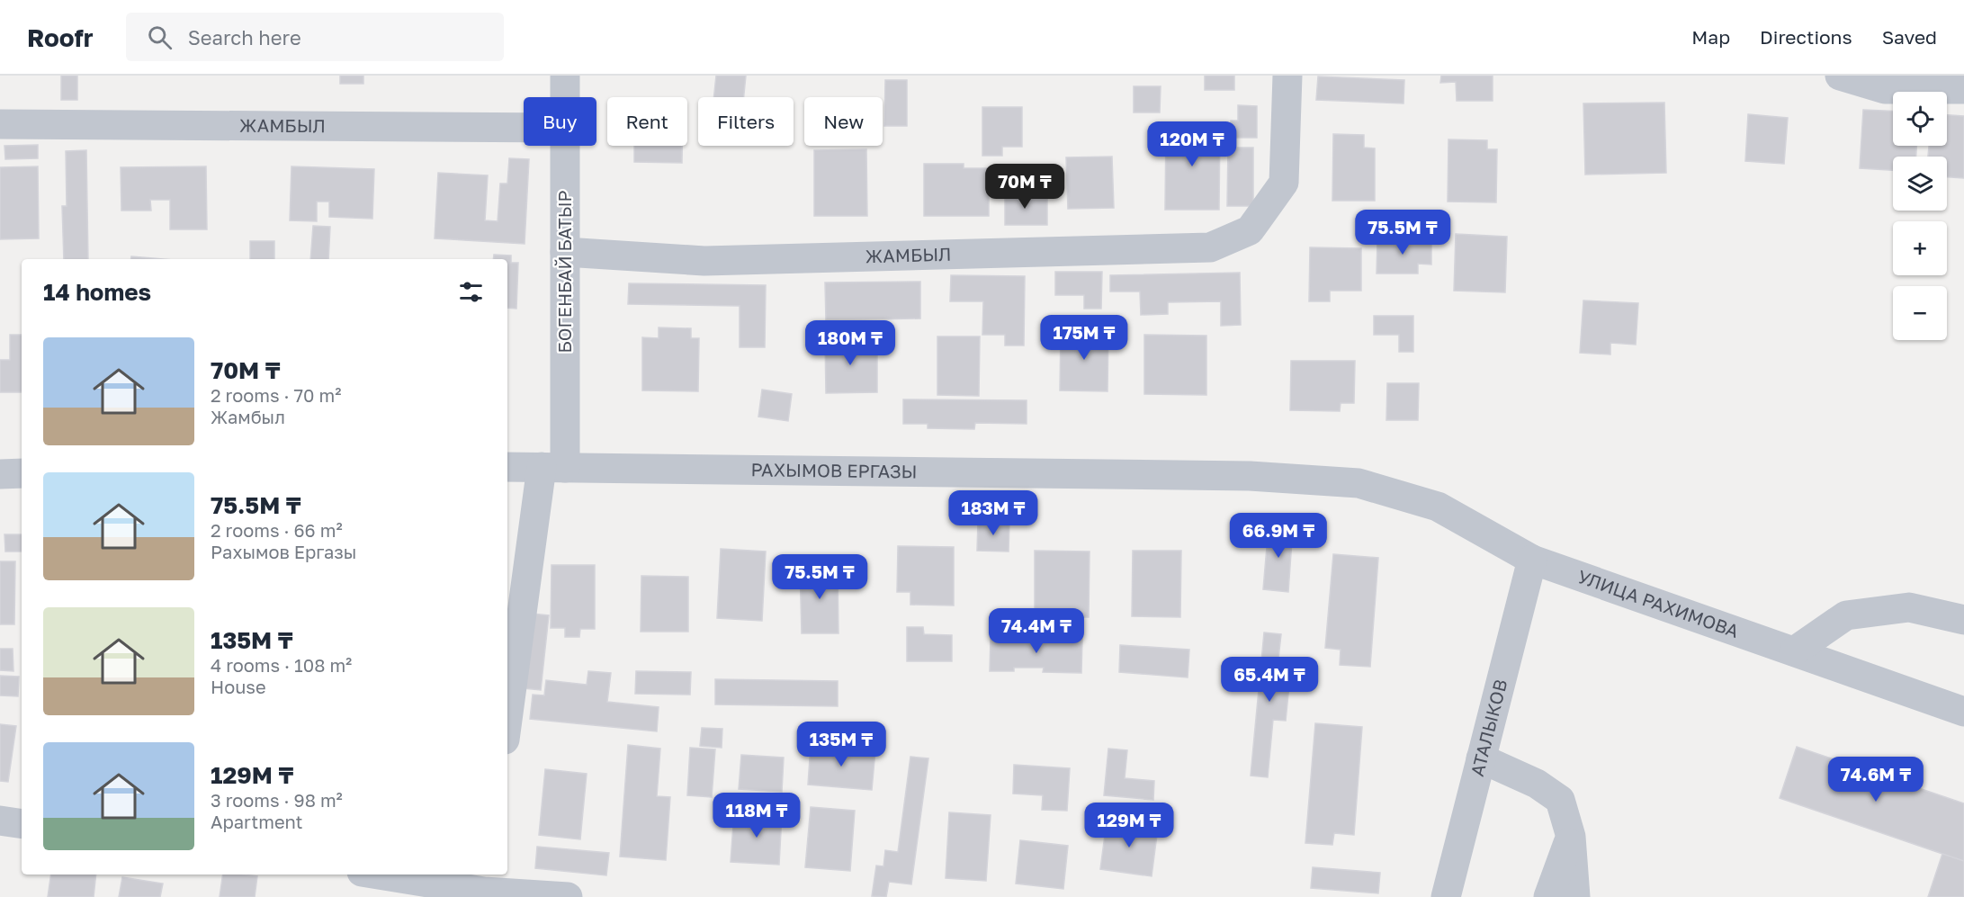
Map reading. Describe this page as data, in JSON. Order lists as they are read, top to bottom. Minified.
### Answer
{"streets":{"street":["ЖАМБЫЛ","БОГЕНБАЙ БАТЫР","РАХЫМОВ ЕРГАЗЫ","УЛИЦА РАХИМОВА","АТАЛЫКОВ"]},"crossings":[["ЖАМБЫЛ","БОГЕНБАЙ БАТЫР"],["БОГЕНБАЙ БАТЫР","РАХЫМОВ ЕРГАЗЫ"],["РАХЫМОВ ЕРГАЗЫ","УЛИЦА РАХИМОВА"],["УЛИЦА РАХИМОВА","АТАЛЫКОВ"]],"page":{"header":"Roofr","search":"Search here","nav":["Map","Directions","Saved"],"map_buttons":["+","−"],"chip":["Buy","Rent","Filters","New"],"price":["120M ₸","70M ₸","75.5M ₸","175M ₸","180M ₸","183M ₸","66.9M ₸","75.5M ₸","74.4M ₸","65.4M ₸","135M ₸","74.6M ₸","118M ₸","129M ₸"],"heading":"14 homes","list":[{"name":"70M ₸","note":"2 rooms · 70 m² · Жамбыл"},{"name":"75.5M ₸","note":"2 rooms · 66 m² · Рахымов Ергазы"},{"name":"135M ₸","note":"4 rooms · 108 m² · House"},{"name":"129M ₸","note":"3 rooms · 98 m² · Apartment"}]}}
